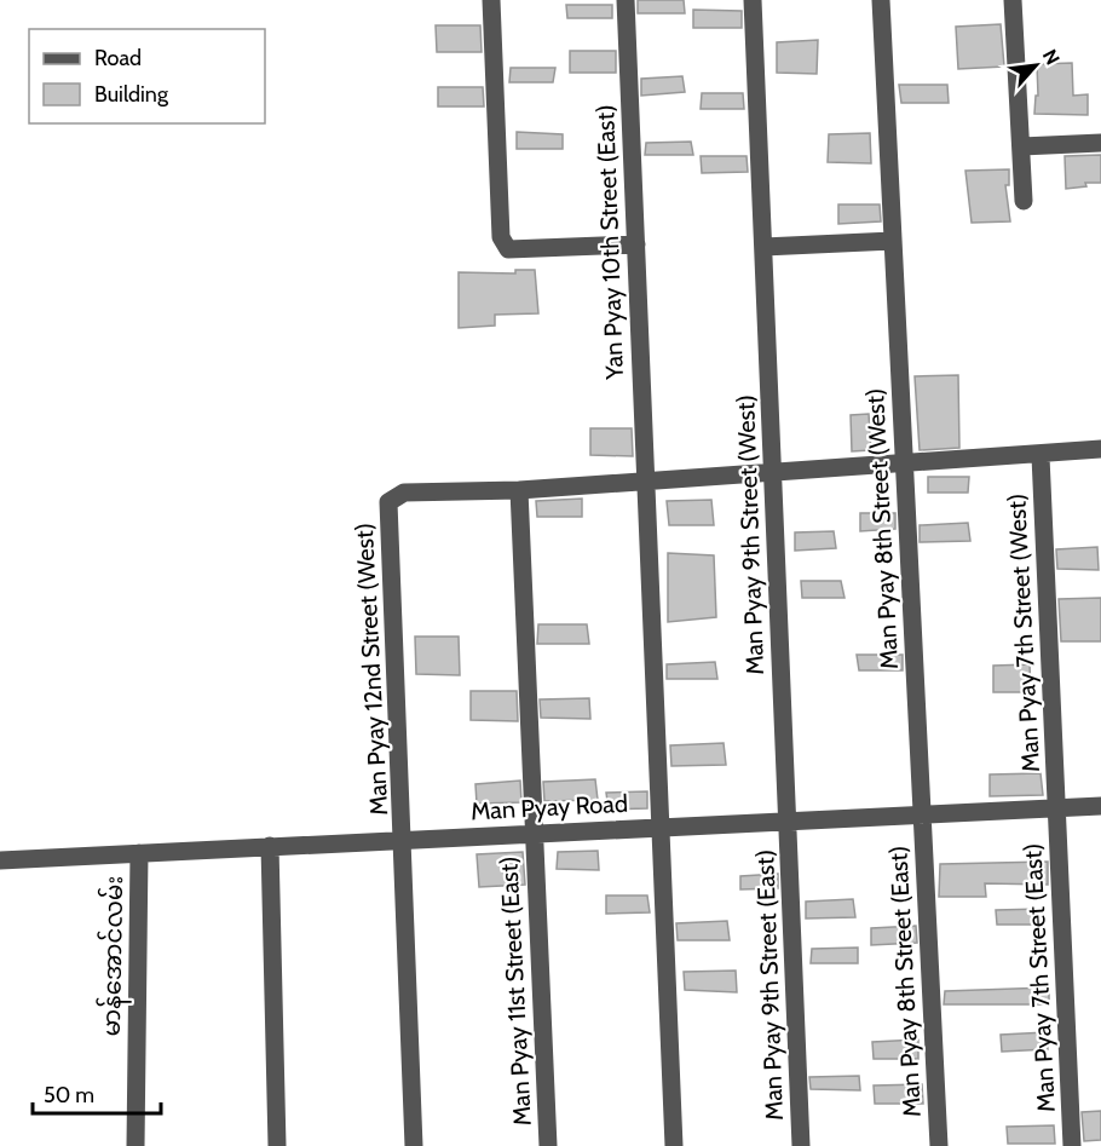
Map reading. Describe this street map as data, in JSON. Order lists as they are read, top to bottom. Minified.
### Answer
{"streets":{"street":["Yan Pyay 10th Street (East)","Man Pyay 8th Street (West)","Man Pyay 9th Street (West)","Man Pyay 7th Street (West)","Man Pyay 12nd Street (West)","Man Pyay Road","မာန်အောင်လမ်း","Man Pyay 7th Street (East)","Man Pyay 8th Street (East)","Man Pyay 9th Street (East)","Man Pyay 11st Street (East)"]},"crossings":[["Yan Pyay 10th Street (East)","Man Pyay Road"],["Man Pyay 8th Street (West)","Man Pyay Road"],["Man Pyay 8th Street (West)","Man Pyay 8th Street (East)"],["Man Pyay 9th Street (West)","Man Pyay Road"],["Man Pyay 9th Street (West)","Man Pyay 9th Street (East)"],["Man Pyay 7th Street (West)","Man Pyay Road"],["Man Pyay 7th Street (West)","Man Pyay 7th Street (East)"],["Man Pyay 12nd Street (West)","Man Pyay Road"],["Man Pyay 12nd Street (West)","Man Pyay 11st Street (East)"],["Man Pyay Road","မာန်အောင်လမ်း"],["Man Pyay Road","Man Pyay 7th Street (East)"],["Man Pyay Road","Man Pyay 8th Street (East)"],["Man Pyay Road","Man Pyay 9th Street (East)"],["Man Pyay Road","Man Pyay 11st Street (East)"]],"legend":["Road","Building"],"scale_bar":"50 m","north":"top right"}
